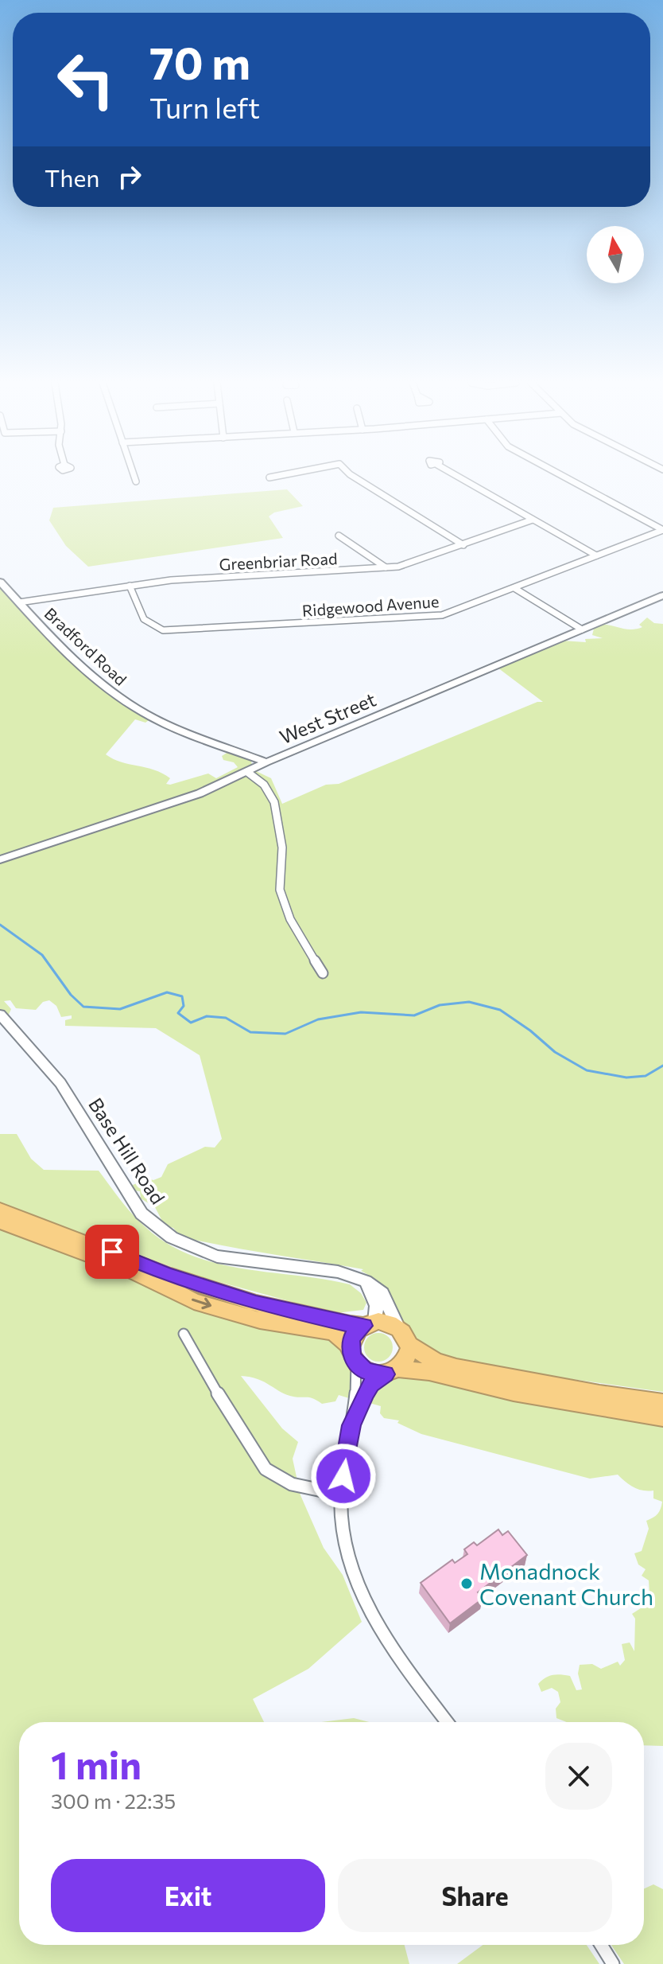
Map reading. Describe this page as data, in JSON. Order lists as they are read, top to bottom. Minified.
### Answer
{"streets":{"street":["Greenbriar Road","Ridgewood Avenue","Bradford Road","West Street","Base Hill Road"]},"crossings":[["Greenbriar Road","Ridgewood Avenue"],["Greenbriar Road","Bradford Road"],["Bradford Road","West Street"]],"places":["Monadnock Covenant Church"],"north":"top","page":{"turn":["70 m","Turn left"],"then":"Then","heading":["1 min","300 m · 22:35"],"buttons":["Exit","Share"]}}
